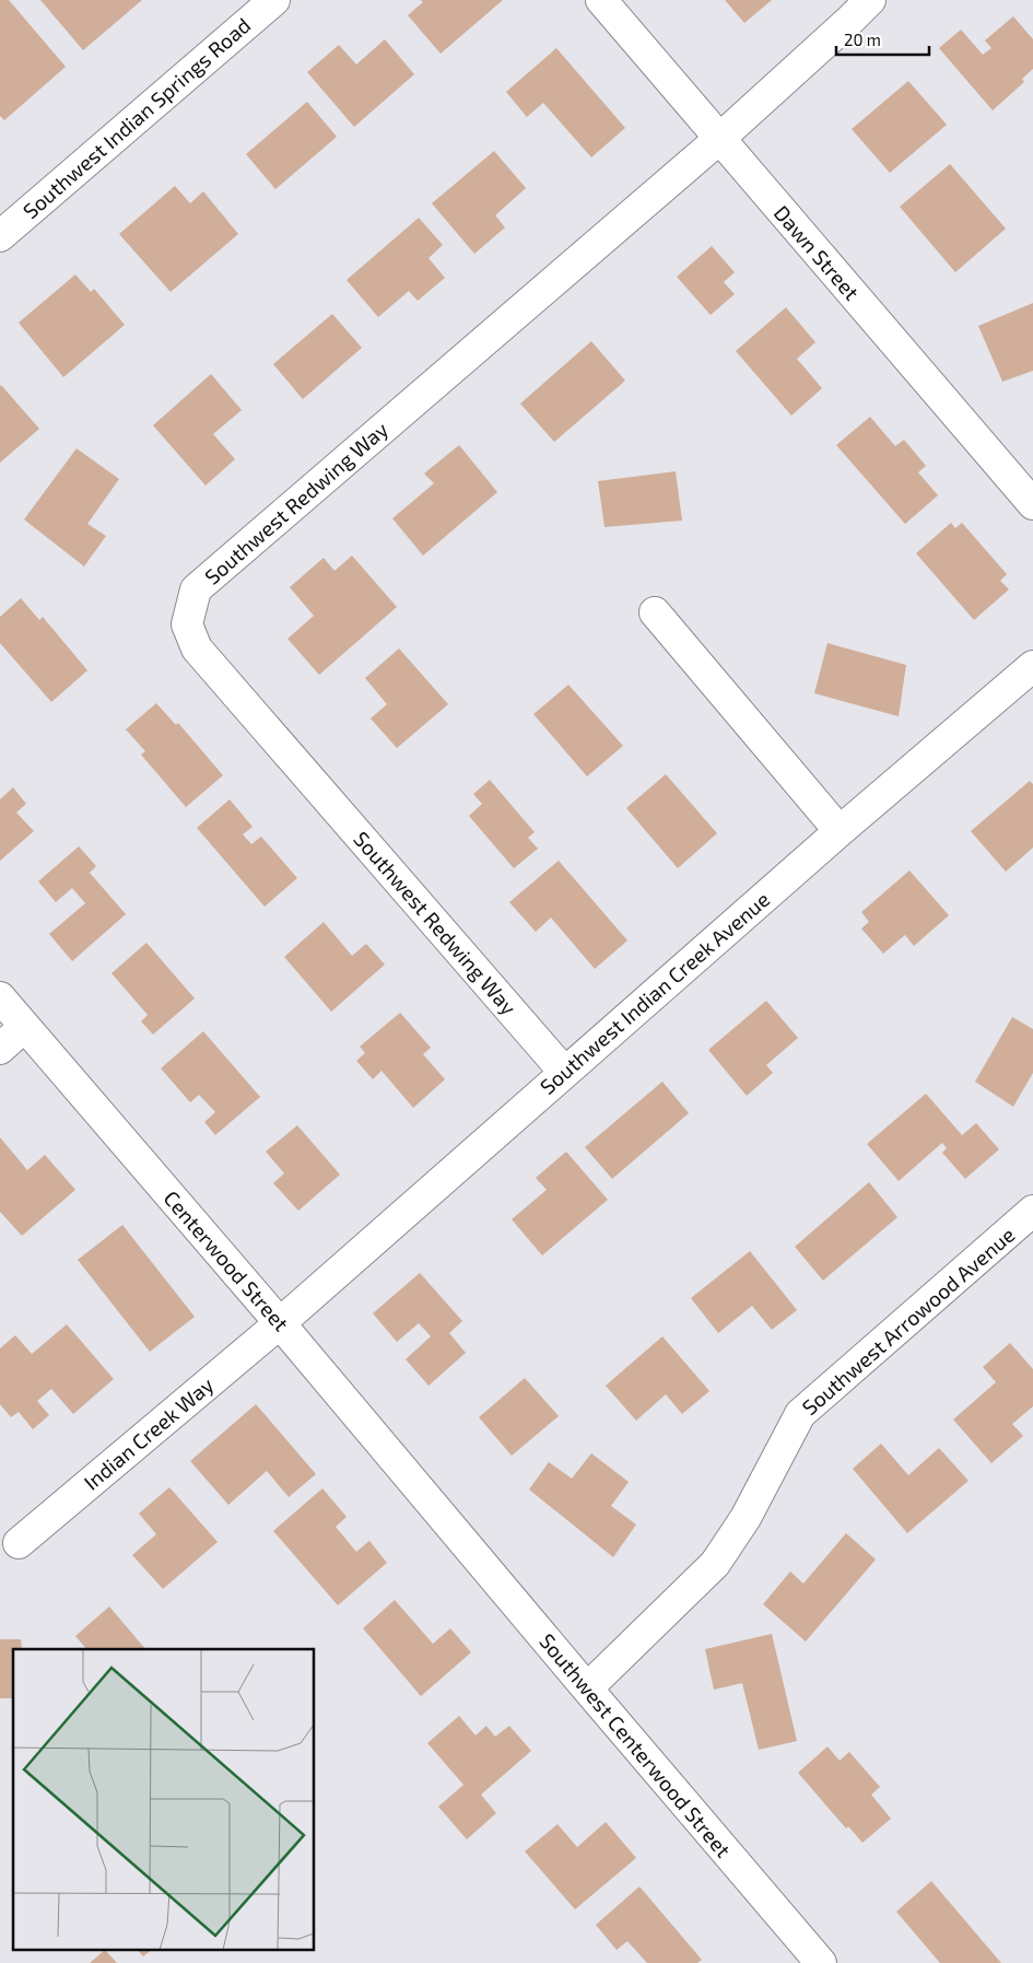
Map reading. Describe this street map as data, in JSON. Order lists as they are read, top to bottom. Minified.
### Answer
{"streets":{"street":["Southwest Indian Springs Road","Dawn Street","Southwest Redwing Way","Southwest Indian Creek Avenue","Centerwood Street","Southwest Arrowood Avenue","Indian Creek Way","Southwest Centerwood Street"]},"crossings":[["Dawn Street","Southwest Redwing Way"],["Southwest Redwing Way","Southwest Indian Creek Avenue"],["Southwest Indian Creek Avenue","Centerwood Street"],["Southwest Indian Creek Avenue","Indian Creek Way"],["Centerwood Street","Indian Creek Way"],["Centerwood Street","Southwest Centerwood Street"],["Southwest Arrowood Avenue","Southwest Centerwood Street"]],"scale_bar":"20 m"}
